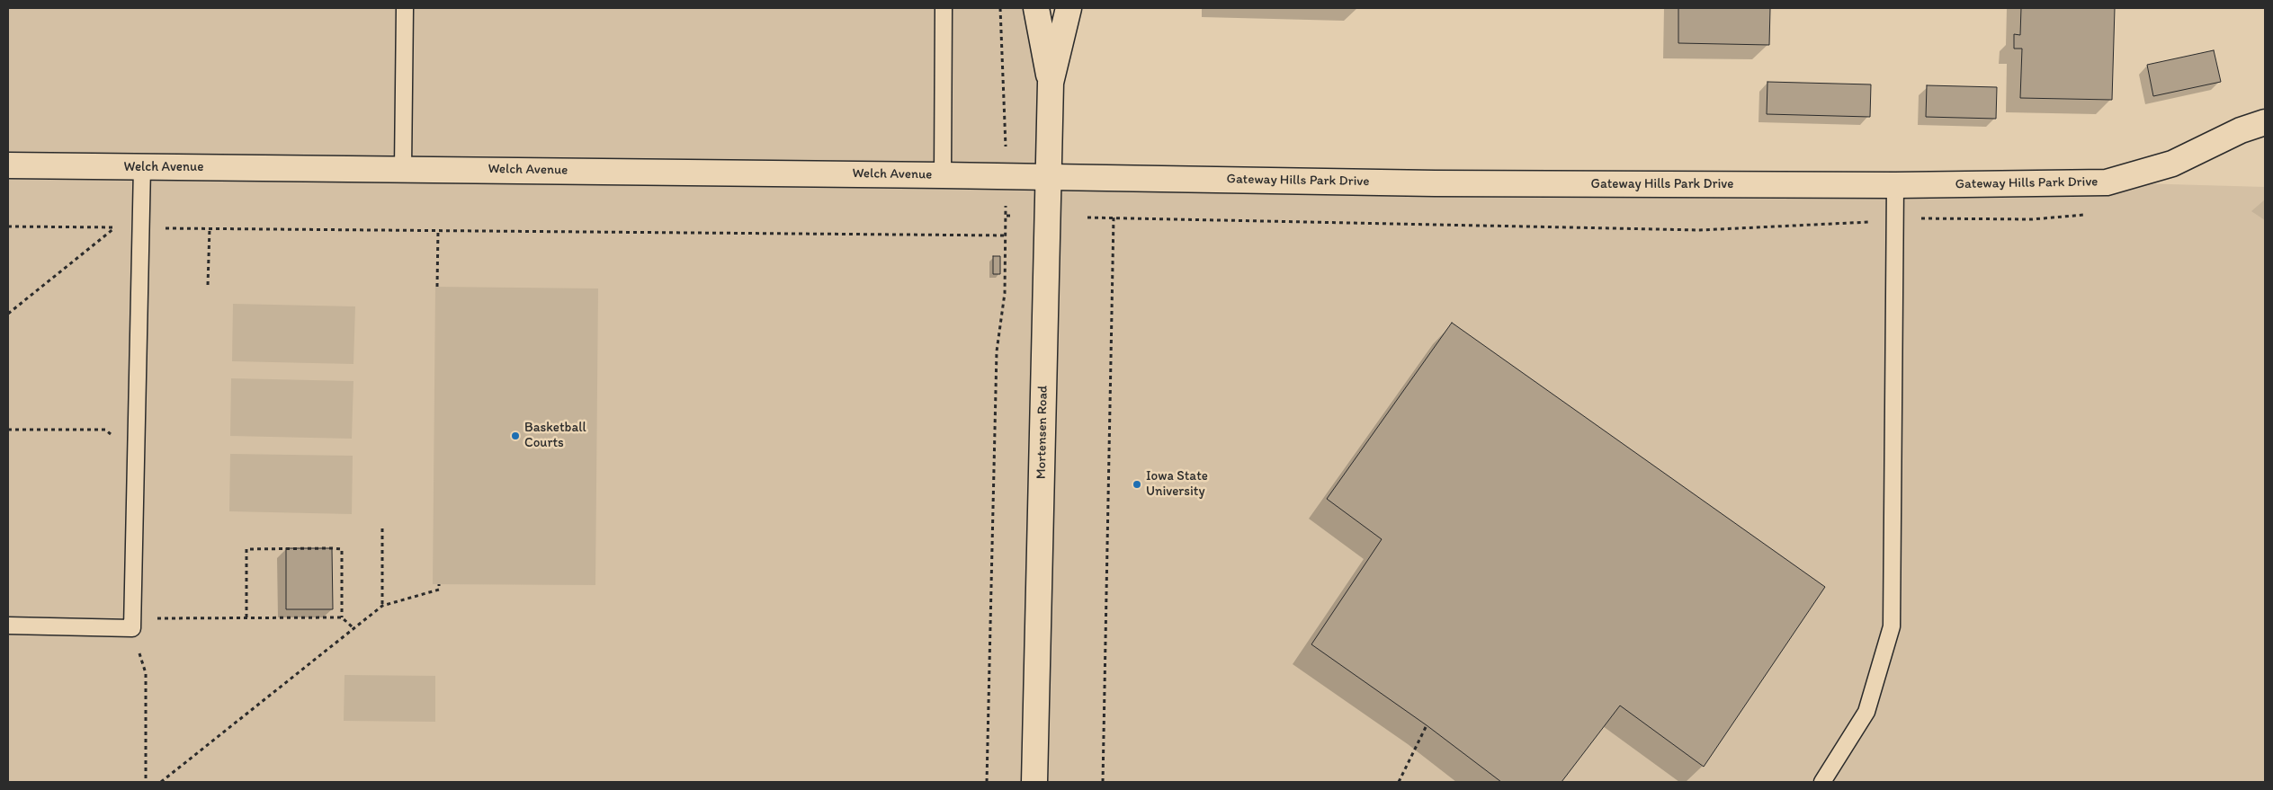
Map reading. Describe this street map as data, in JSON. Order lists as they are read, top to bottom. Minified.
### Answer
{"streets":{"street":["Welch Avenue","Gateway Hills Park Drive","Mortensen Road"]},"crossings":[["Welch Avenue","Gateway Hills Park Drive"],["Welch Avenue","Mortensen Road"],["Gateway Hills Park Drive","Mortensen Road"]],"places":["Basketball Courts","Iowa State University"]}
